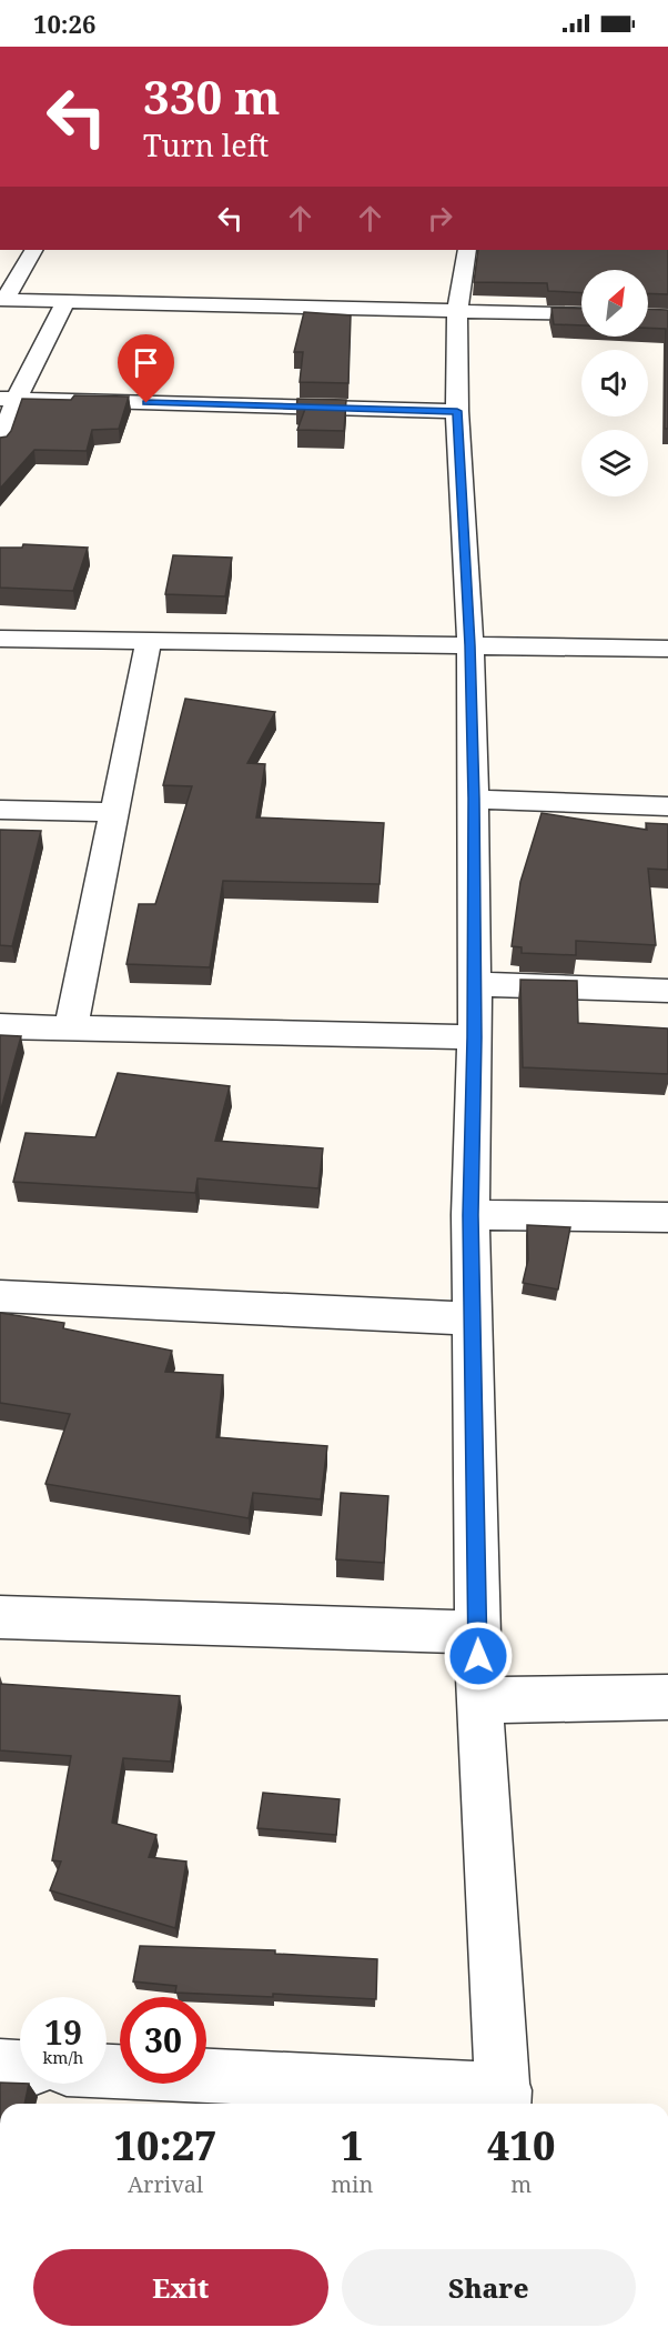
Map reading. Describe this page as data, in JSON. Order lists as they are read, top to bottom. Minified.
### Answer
{"north":"top right","page":{"status":"10:26","turn":["330 m","Turn left"],"speed":"19 km/h","limit":"30","eta":["10:27","Arrival","1","min","410","m"],"buttons":["Exit","Share"]}}
